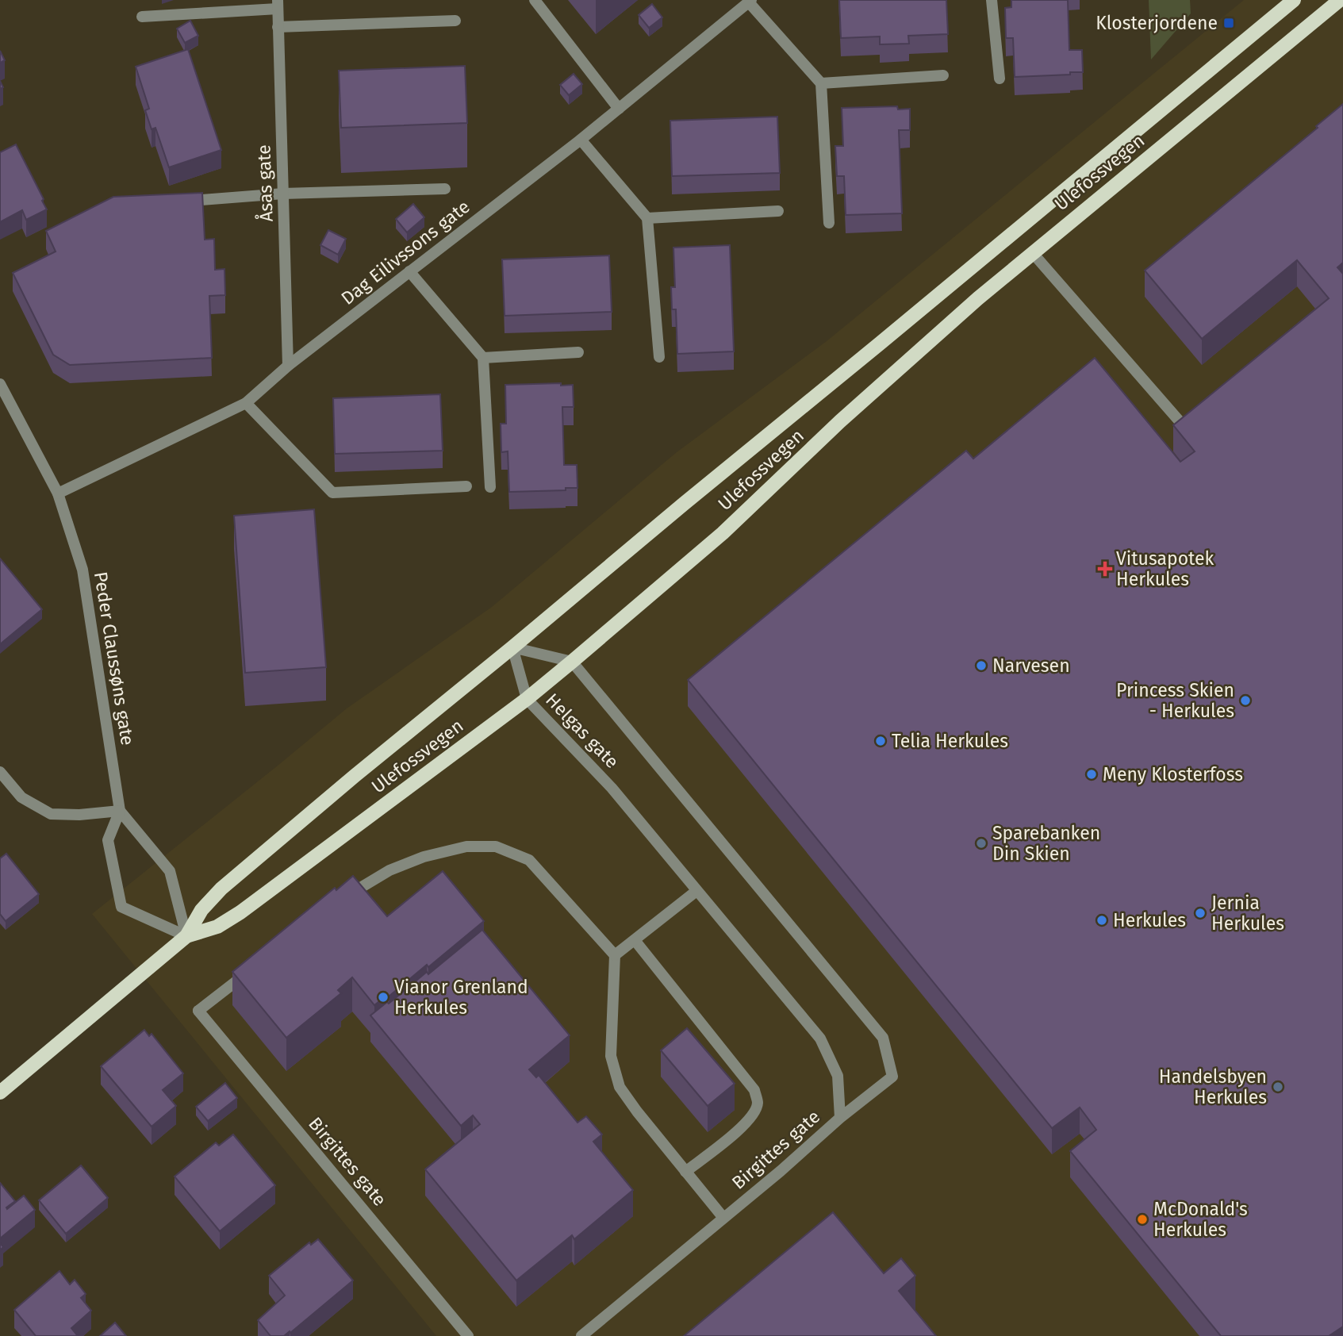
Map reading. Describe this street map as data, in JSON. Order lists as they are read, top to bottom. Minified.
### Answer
{"streets":{"main road":["Ulefossvegen"],"street":["Åsas gate","Dag Eilivssons gate","Peder Claussøns gate","Helgas gate","Birgittes gate"]},"crossings":[["Ulefossvegen","Helgas gate"],["Åsas gate","Dag Eilivssons gate"],["Dag Eilivssons gate","Peder Claussøns gate"],["Helgas gate","Birgittes gate"]],"places":{"transit":["Klosterjordene"],"health":["Vitusapotek Herkules"],"other":["Narvesen","Princess Skien - Herkules","Telia Herkules","Meny Klosterfoss","Sparebanken Din Skien","Jernia Herkules","Herkules","Vianor Grenland Herkules","Handelsbyen Herkules","McDonald's Herkules"]}}
